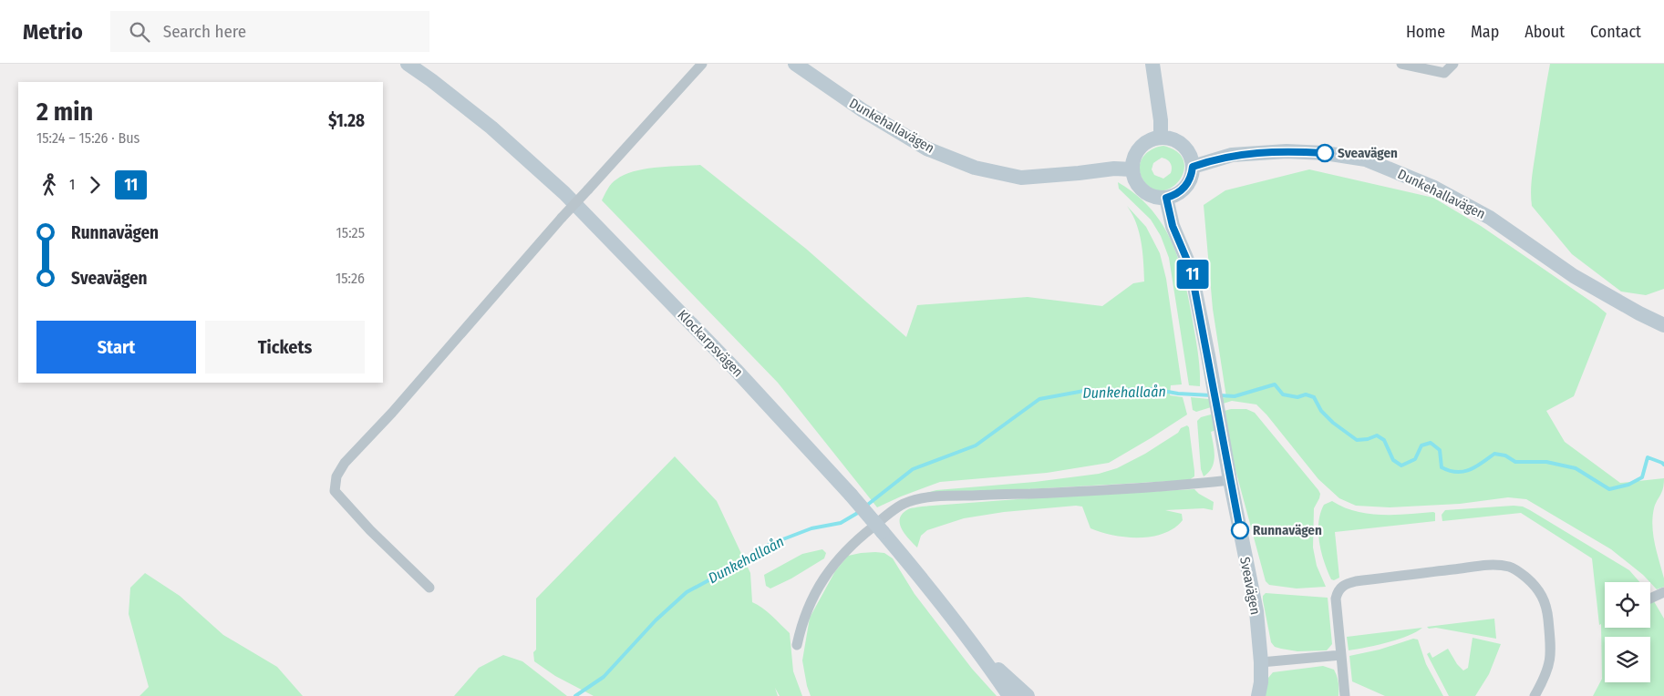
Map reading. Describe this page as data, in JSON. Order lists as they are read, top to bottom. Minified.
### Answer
{"streets":{"street":["Dunkehallavägen","Klockarpsvägen","Sveavägen"]},"crossings":[["Dunkehallavägen","Sveavägen"]],"water":["Dunkehallaån"],"places":["Sveavägen","Runnavägen"],"lines":["bus line 11"],"page":{"header":"Metrio","search":"Search here","nav":["Home","Map","About","Contact"],"on_map":"11","heading":["2 min","15:24 – 15:26 · Bus","$1.28"],"legs":["1","11"],"list":[{"name":"Runnavägen","value":"15:25"},{"name":"Sveavägen","value":"15:26"}],"buttons":["Start","Tickets"]}}
